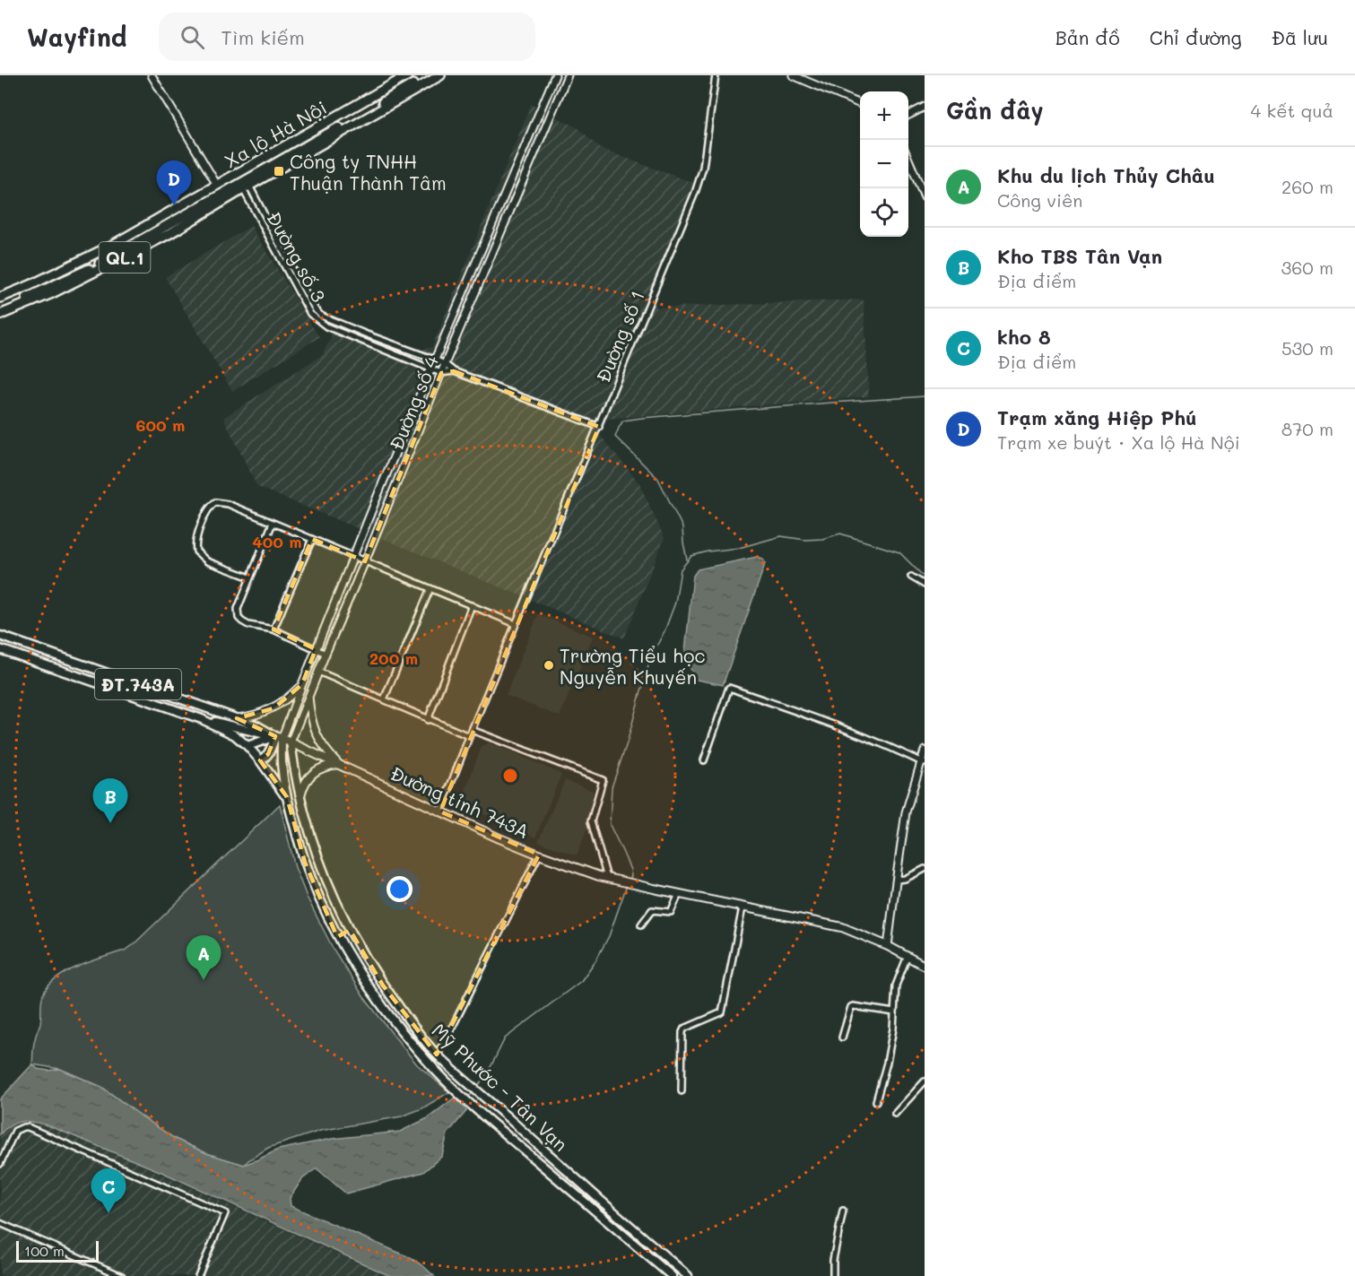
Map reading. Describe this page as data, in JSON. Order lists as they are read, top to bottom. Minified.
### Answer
{"streets":{"highway":["Xa lộ Hà Nội","QL.1"],"main road":["ĐT.743A","Đường tỉnh 743A","Mỹ Phước - Tân Vạn"],"street":["Đường số 3","Đường số 1","Đường số 4"]},"crossings":[["Xa lộ Hà Nội","Đường số 3"],["Đường số 3","Đường số 1"],["Đường số 3","Đường số 4"],["Đường số 1","Đường tỉnh 743A"],["Đường số 4","ĐT.743A"],["Đường số 4","Đường tỉnh 743A"],["Đường số 4","Mỹ Phước - Tân Vạn"],["ĐT.743A","Mỹ Phước - Tân Vạn"],["Đường tỉnh 743A","Mỹ Phước - Tân Vạn"]],"places":{"transit":["Công ty TNHH Thuận Thành Tâm"],"other":["Trường Tiểu học Nguyễn Khuyến"]},"scale_bar":"100 m","page":{"header":"Wayfind","search":"Tìm kiếm","nav":["Bản đồ","Chỉ đường","Đã lưu"],"heading":["Gần đây","4 kết quả"],"map_buttons":["+","−"],"list":[{"mark":"A","name":"Khu du lịch Thủy Châu","note":"Công viên","value":"260 m"},{"mark":"B","name":"Kho TBS Tân Vạn","note":"Địa điểm","value":"360 m"},{"mark":"C","name":"kho 8","note":"Địa điểm","value":"530 m"},{"mark":"D","name":"Trạm xăng Hiệp Phú","note":"Trạm xe buýt · Xa lộ Hà Nội","value":"870 m"}],"pins":["D","B","A","C"],"scale":"100 m"},"rings":["600 m","400 m","200 m"]}
